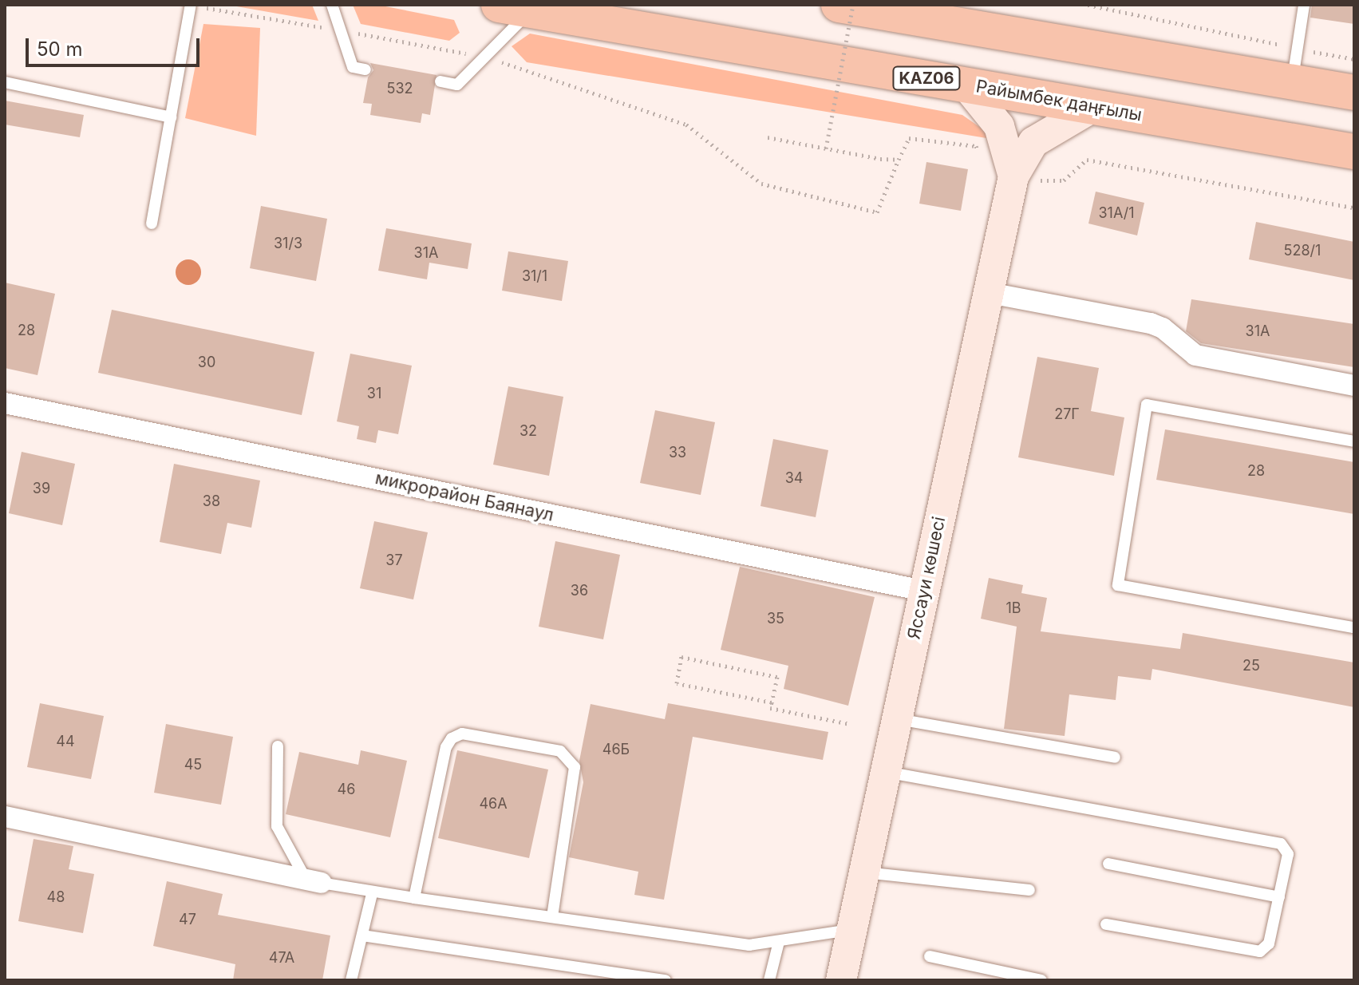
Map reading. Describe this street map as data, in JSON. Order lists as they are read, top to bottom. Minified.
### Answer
{"streets":{"highway":["KАZ06","Райымбек даңғылы"],"main road":["Яссауи көшесі"],"street":["микрорайон Баянаул"]},"crossings":[["микрорайон Баянаул","Яссауи көшесі"]],"house_numbers":["532","31А/1","31/3","528/1","31А","31/1","28","31А","30","31","27Г","32","33","28","34","39","38","37","36","1В","35","25","44","46Б","45","46","46А","48","47","47А"],"scale_bar":"50 m"}
